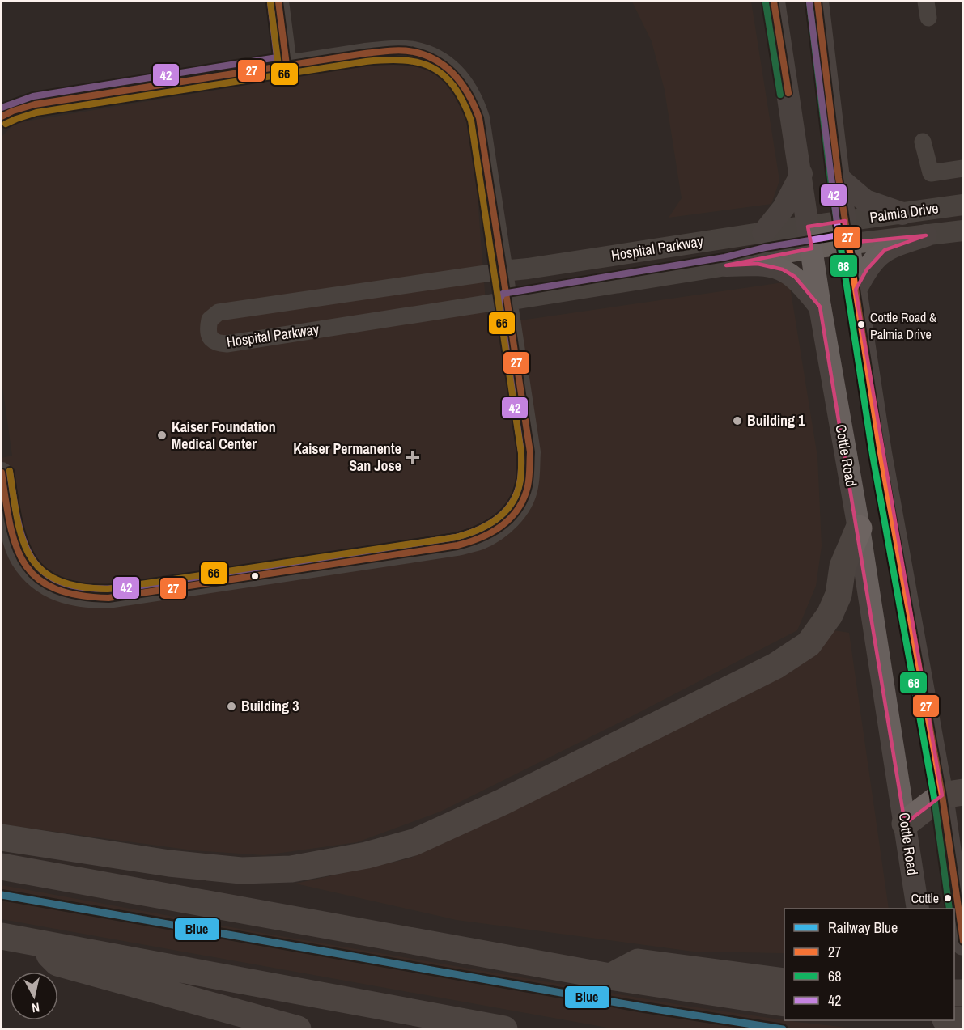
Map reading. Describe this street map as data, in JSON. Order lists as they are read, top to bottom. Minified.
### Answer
{"streets":{"main road":["Cottle Road"],"street":["Palmia Drive","Hospital Parkway"]},"crossings":[["Palmia Drive","Hospital Parkway"],["Hospital Parkway","Cottle Road"]],"places":{"other":["Cottle Road & Palmia Drive","Building 1","Kaiser Foundation Medical Center","Building 3","Cottle"],"health":["Kaiser Permanente San Jose"]},"lines":["transit line 27","transit line 68","transit line 42","transit line 66","rail line Blue"],"legend":["Railway Blue","27","68","42"],"north":"bottom"}
